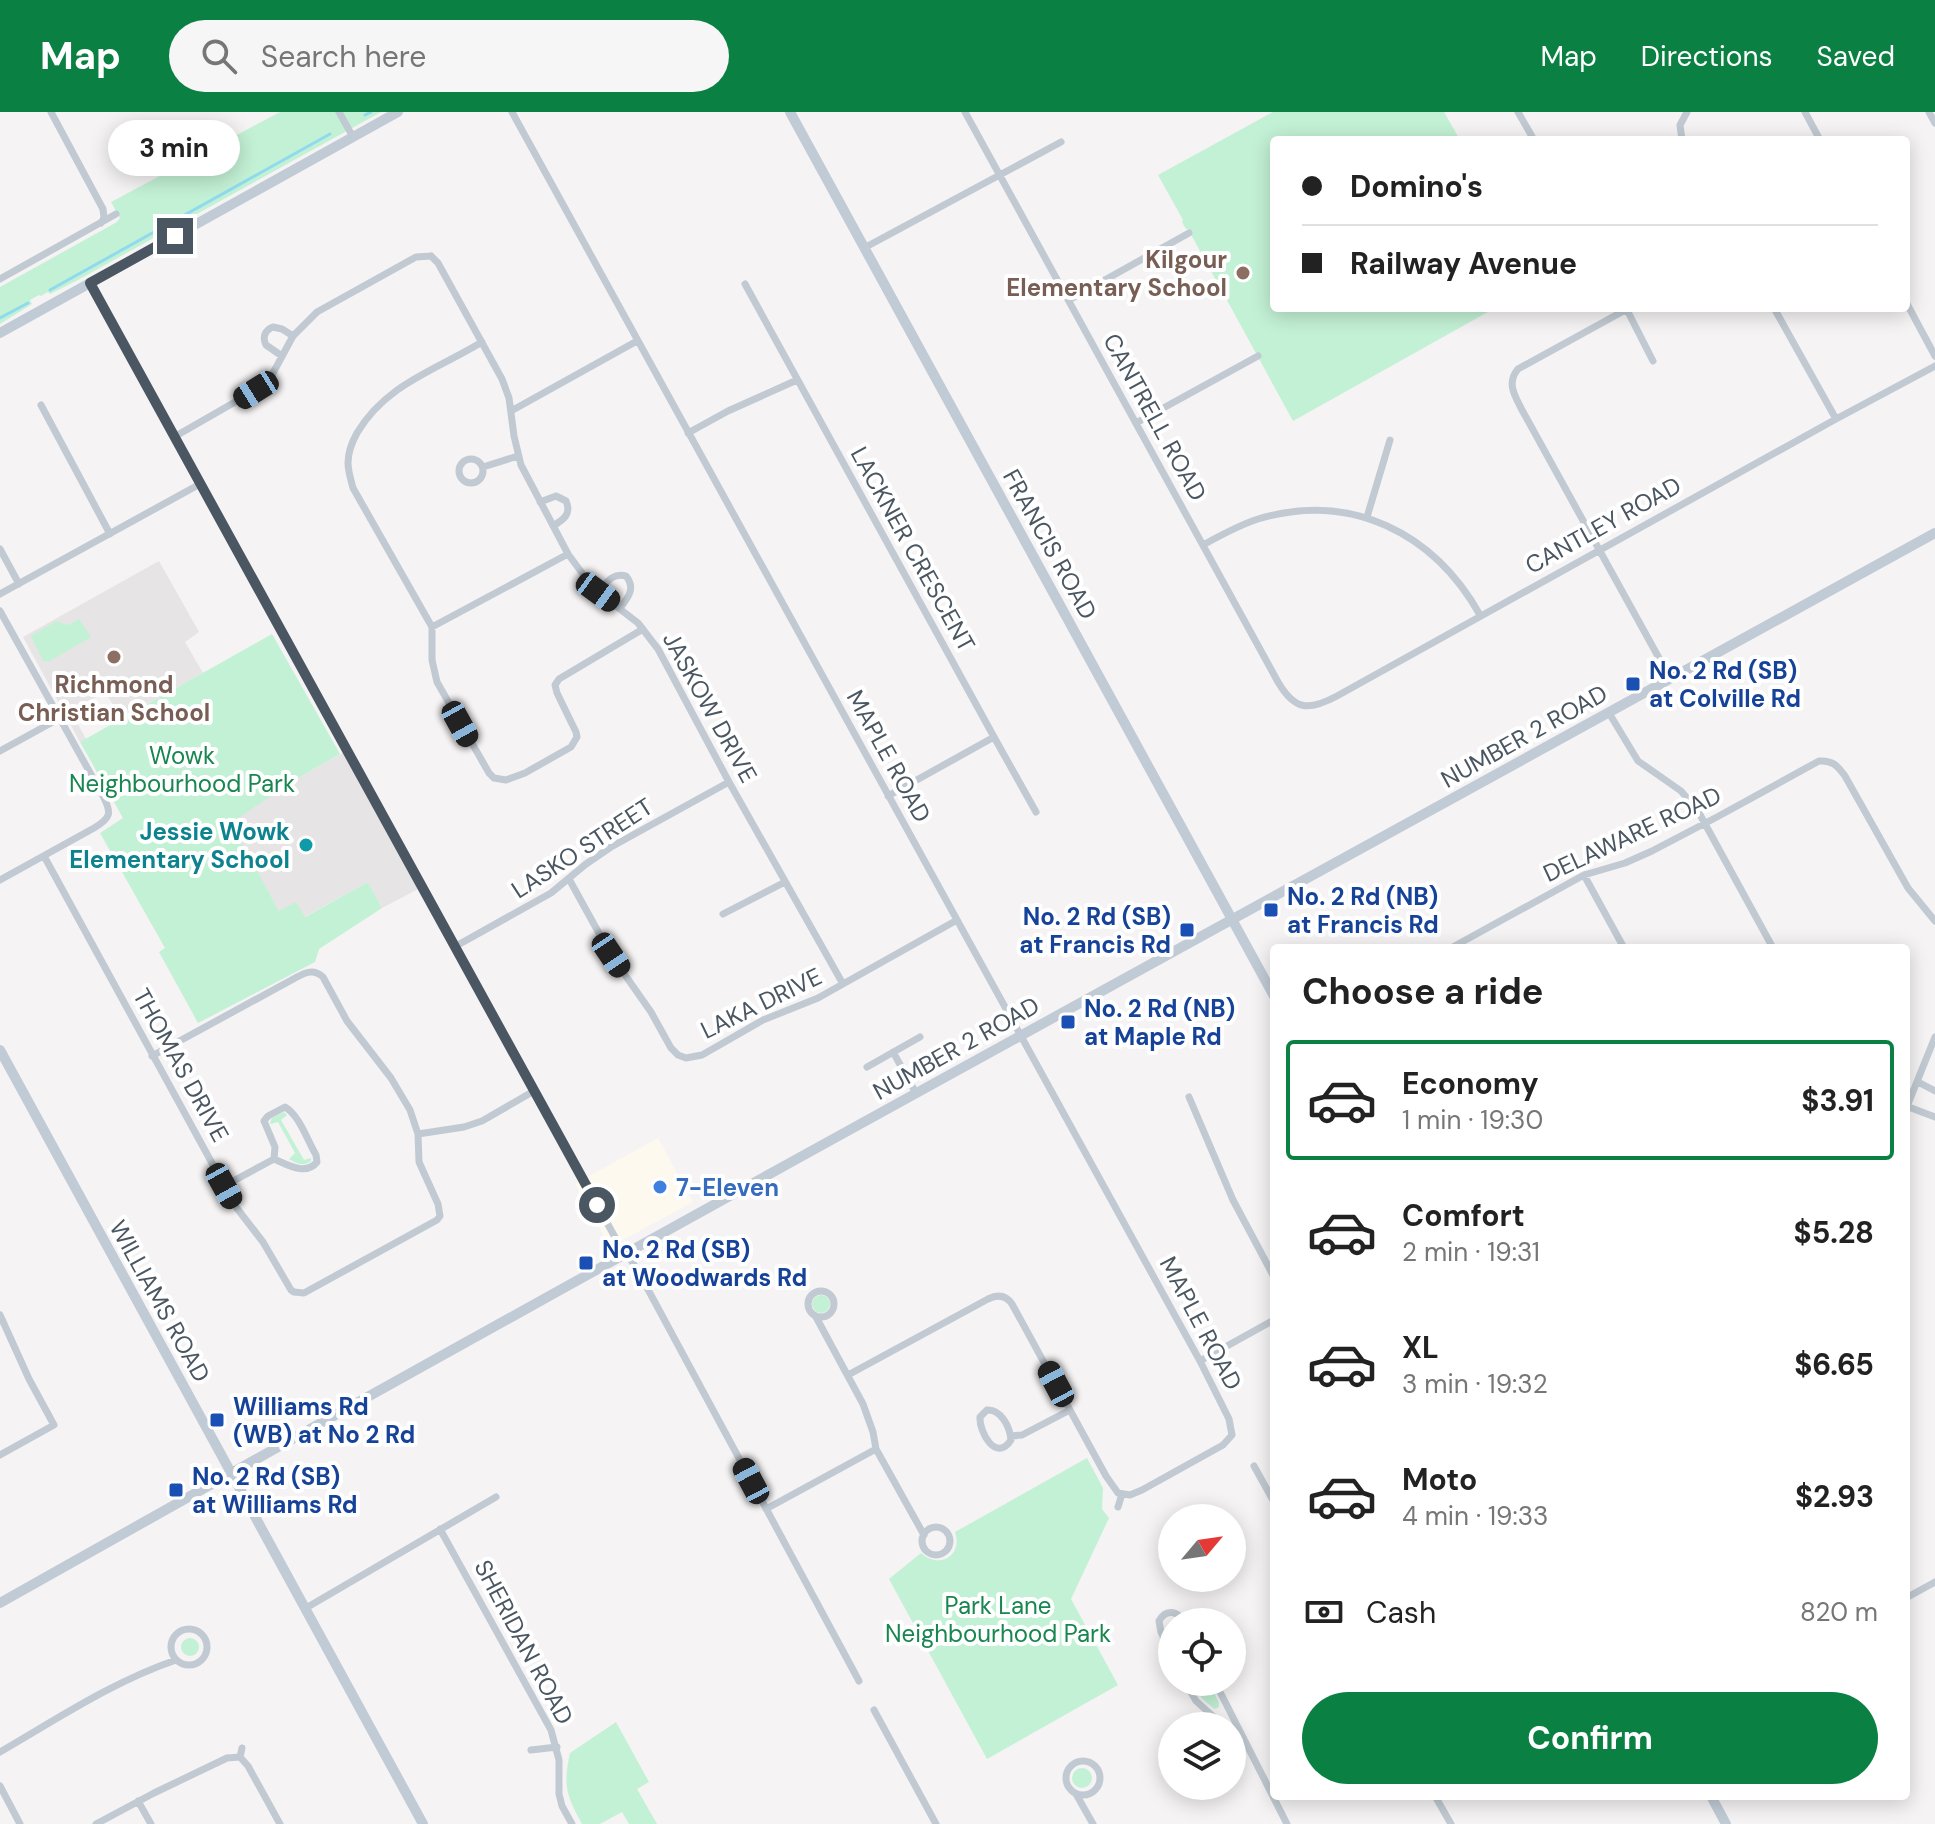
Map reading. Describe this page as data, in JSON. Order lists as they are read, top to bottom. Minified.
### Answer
{"streets":{"main road":["FRANCIS ROAD","NUMBER 2 ROAD","WILLIAMS ROAD"],"street":["CANTRELL ROAD","CANTLEY ROAD","LACKNER CRESCENT","JASKOW DRIVE","MAPLE ROAD","DELAWARE ROAD","LASKO STREET","LAKA DRIVE","THOMAS DRIVE","SHERIDAN ROAD"]},"crossings":[["CANTRELL ROAD","CANTLEY ROAD"],["FRANCIS ROAD","NUMBER 2 ROAD"],["JASKOW DRIVE","LASKO STREET"],["JASKOW DRIVE","LAKA DRIVE"],["NUMBER 2 ROAD","MAPLE ROAD"],["NUMBER 2 ROAD","WILLIAMS ROAD"],["MAPLE ROAD","LAKA DRIVE"],["LASKO STREET","LAKA DRIVE"]],"parks":["Wowk Neighbourhood Park","Park Lane Neighbourhood Park"],"places":{"other":["Kilgour Elementary School","Richmond Christian School","Jessie Wowk Elementary School","7-Eleven"],"transit":["No. 2 Rd (SB) at Colville Rd","No. 2 Rd (NB) at Francis Rd","No. 2 Rd (SB) at Francis Rd","No. 2 Rd (NB) at Maple Rd","No. 2 Rd (SB) at Woodwards Rd","Williams Rd (WB) at No 2 Rd","No. 2 Rd (SB) at Williams Rd"]},"north":"top right","page":{"header":"Map","search":"Search here","nav":["Map","Directions","Saved"],"bubble":"3 min","banner":["Domino's","Railway Avenue"],"heading":"Choose a ride","list":[{"name":"Economy","note":"1 min · 19:30","value":"$3.91"},{"name":"Comfort","note":"2 min · 19:31","value":"$5.28"},{"name":"XL","note":"3 min · 19:32","value":"$6.65"},{"name":"Moto","note":"4 min · 19:33","value":"$2.93"}],"pay":["Cash","820 m"],"buttons":"Confirm"}}
